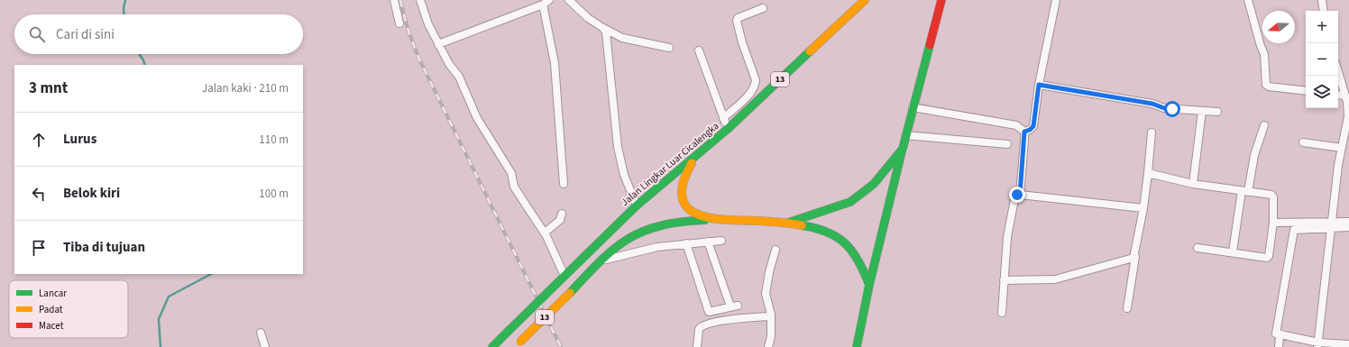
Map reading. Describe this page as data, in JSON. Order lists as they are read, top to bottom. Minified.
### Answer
{"streets":{"main road":["13","Jalan Lingkar Luar Cicalengka"]},"legend":["Lancar","Padat","Macet"],"north":"left","page":{"map_buttons":["+","−"],"search":"Cari di sini","heading":["3 mnt","Jalan kaki · 210 m"],"list":[["Lurus","110 m"],["Belok kiri","100 m"],"Tiba di tujuan"]}}
